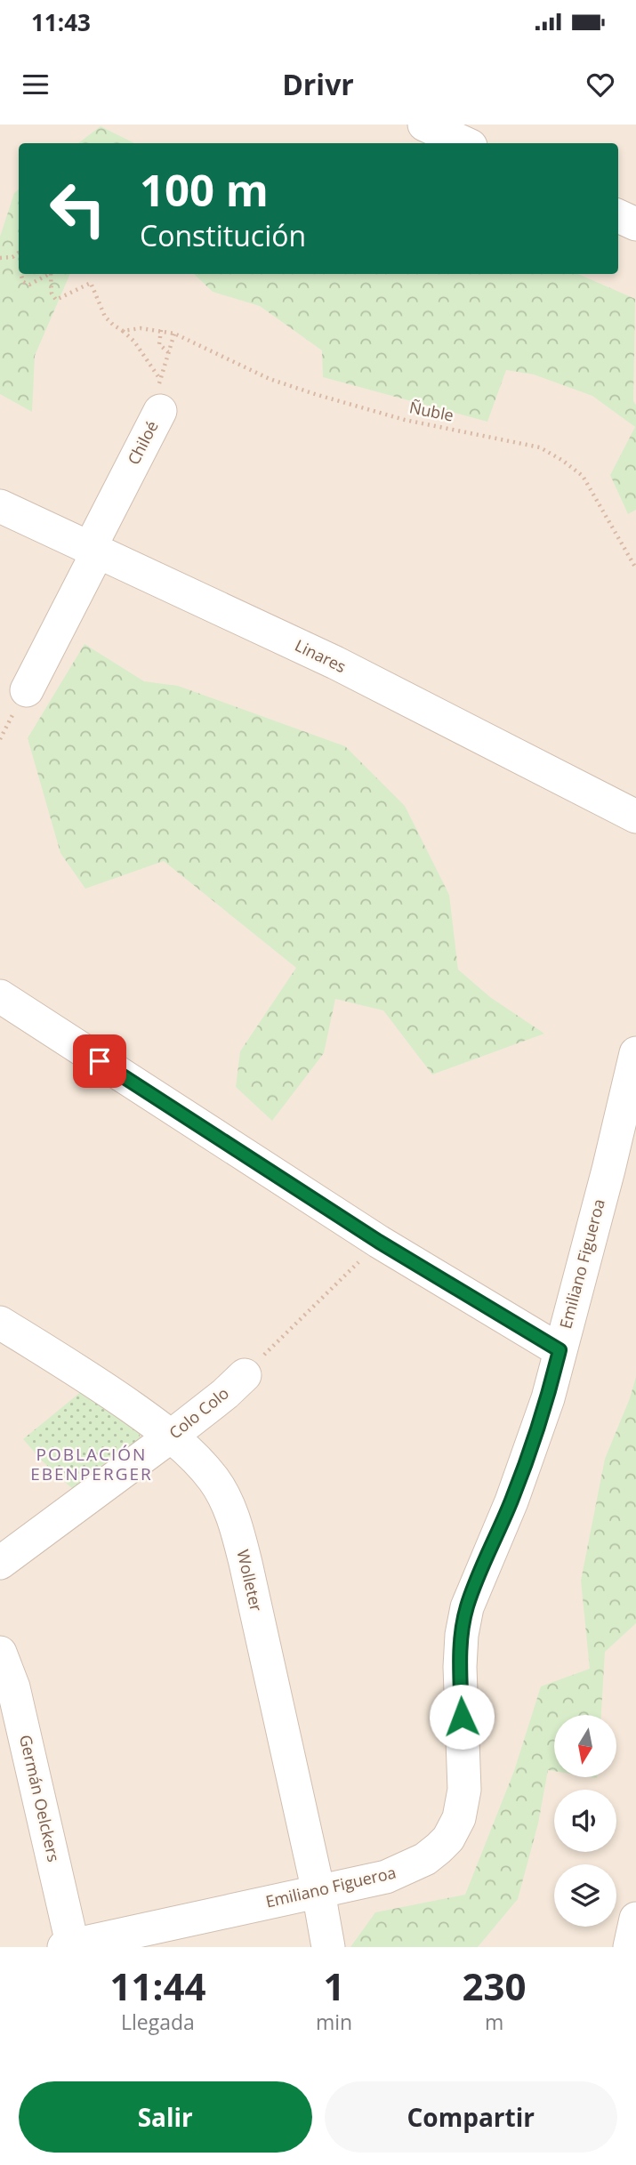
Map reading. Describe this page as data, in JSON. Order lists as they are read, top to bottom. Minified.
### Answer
{"streets":{"street":["Chiloé","Linares","Emiliano Figueroa","Colo Colo","Wolleter","Germán Oelckers"],"path":["Ñuble"]},"crossings":[["Ñuble","Chiloé"],["Chiloé","Linares"],["Emiliano Figueroa","Wolleter"],["Emiliano Figueroa","Germán Oelckers"],["Colo Colo","Wolleter"]],"districts":["POBLACIÓN EBENPERGER"],"north":"bottom","page":{"status":"11:43","header":"Drivr","turn":["100 m","Constitución"],"eta":["11:44","Llegada","1","min","230","m"],"buttons":["Salir","Compartir"]}}
